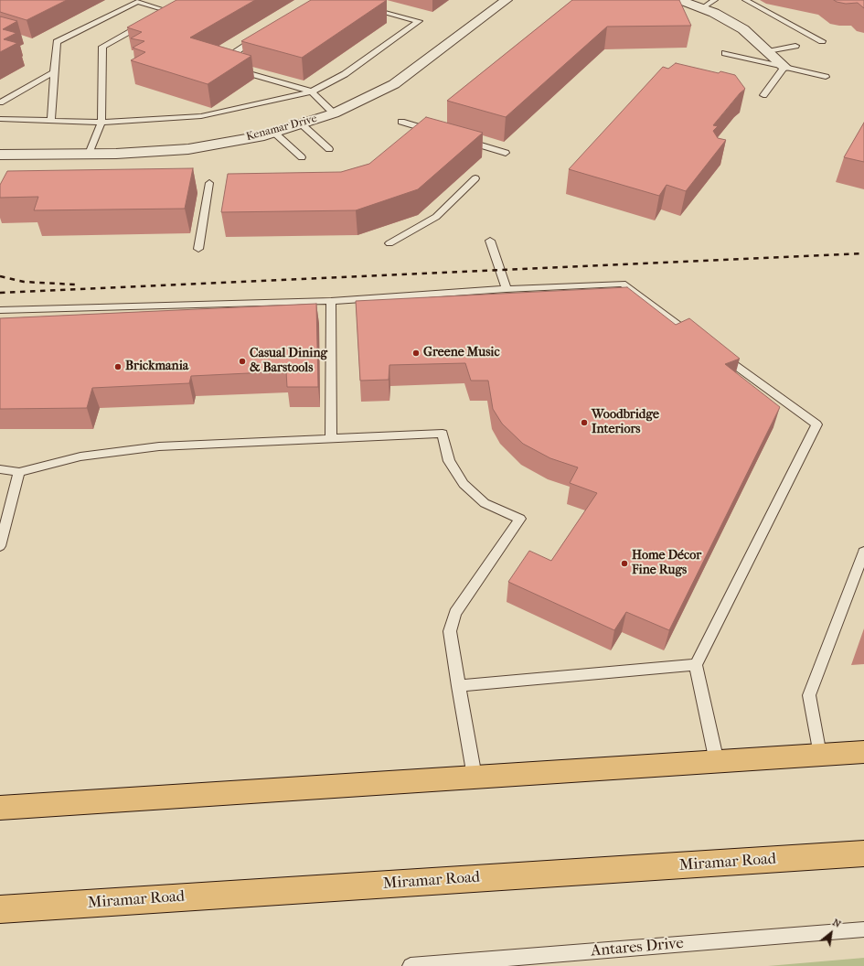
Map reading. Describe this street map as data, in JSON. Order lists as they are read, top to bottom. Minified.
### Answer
{"streets":{"main road":["Miramar Road"],"street":["Kenamar Drive"],"lane":["Antares Drive"]},"places":["Greene Music","Casual Dining & Barstools","Brickmania","Woodbridge Interiors","Home Décor Fine Rugs"],"north":"top right"}
